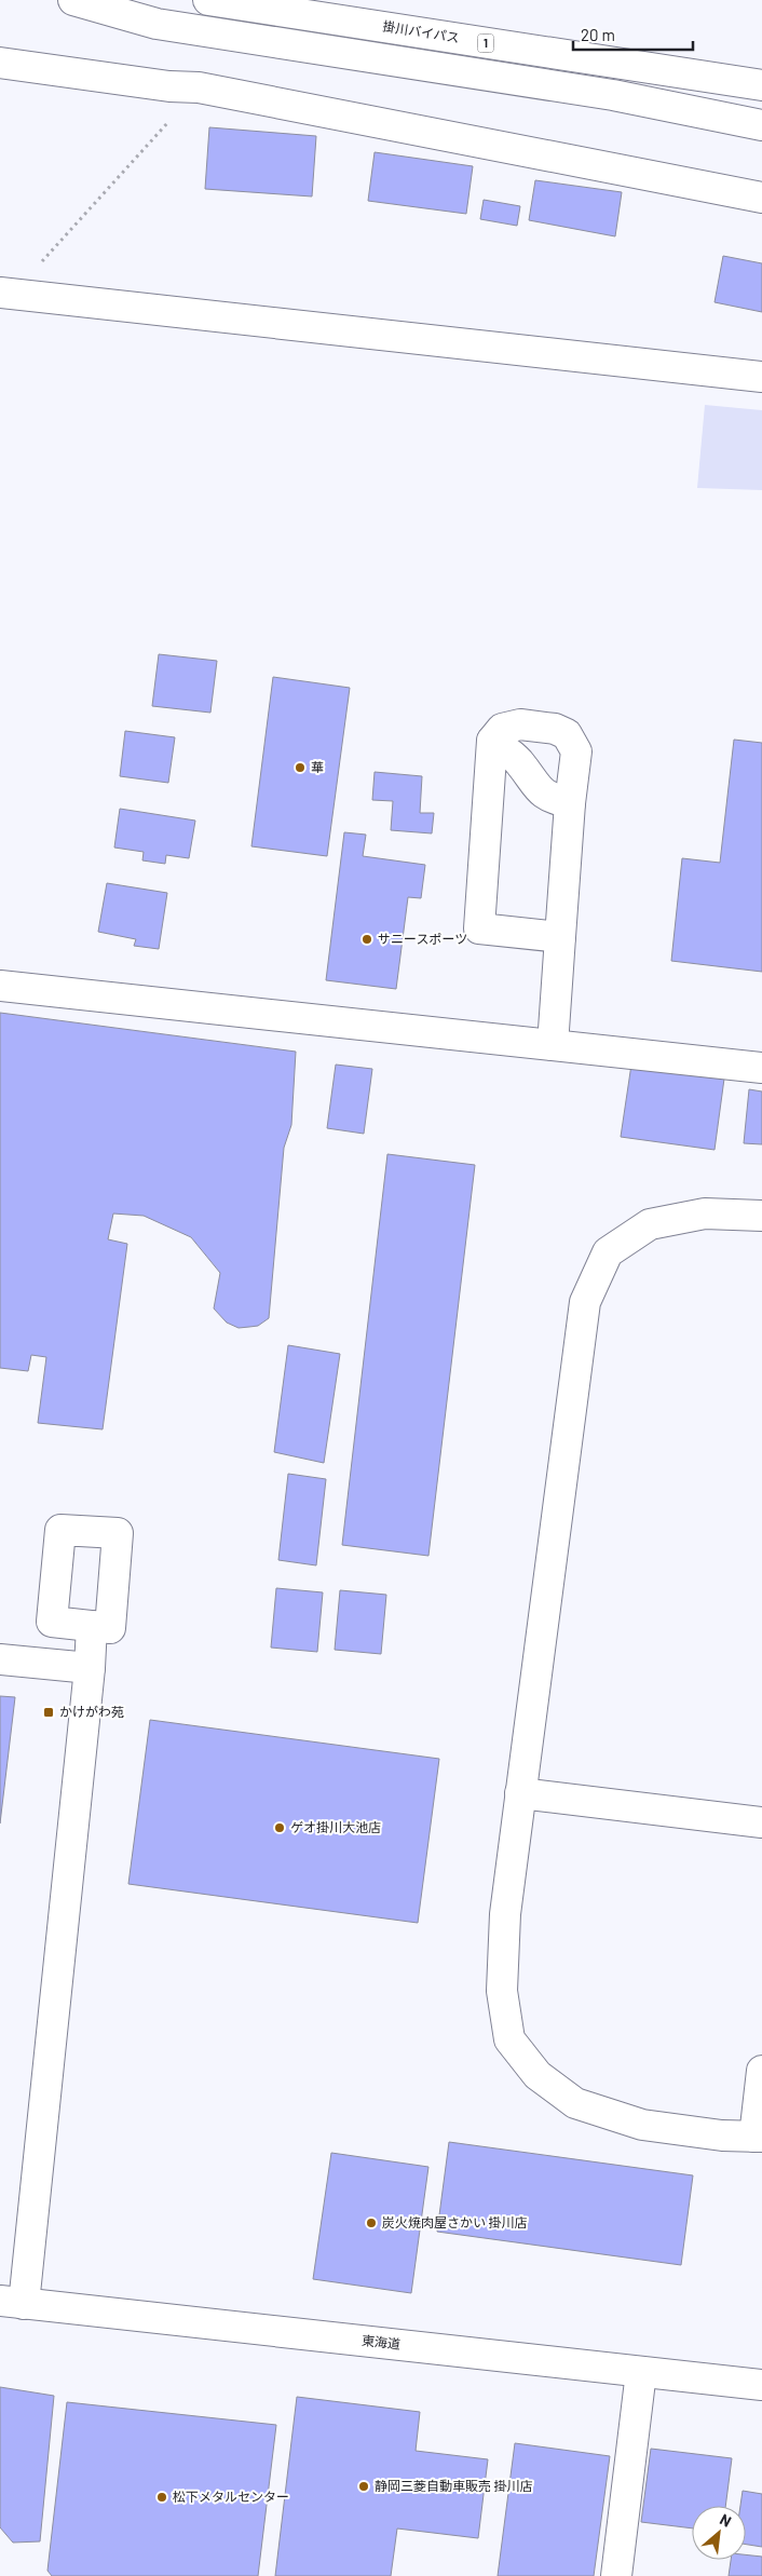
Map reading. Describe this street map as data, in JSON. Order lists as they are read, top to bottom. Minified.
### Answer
{"streets":{"main road":["掛川バイパス","1","東海道"]},"places":{"other":["華","サニースポーツ","ゲオ掛川大池店","炭火焼肉屋さかい 掛川店","静岡三菱自動車販売 掛川店","松下メタルセンター"],"transit":["かけがわ苑"]},"scale_bar":"20 m","north":"top right"}
